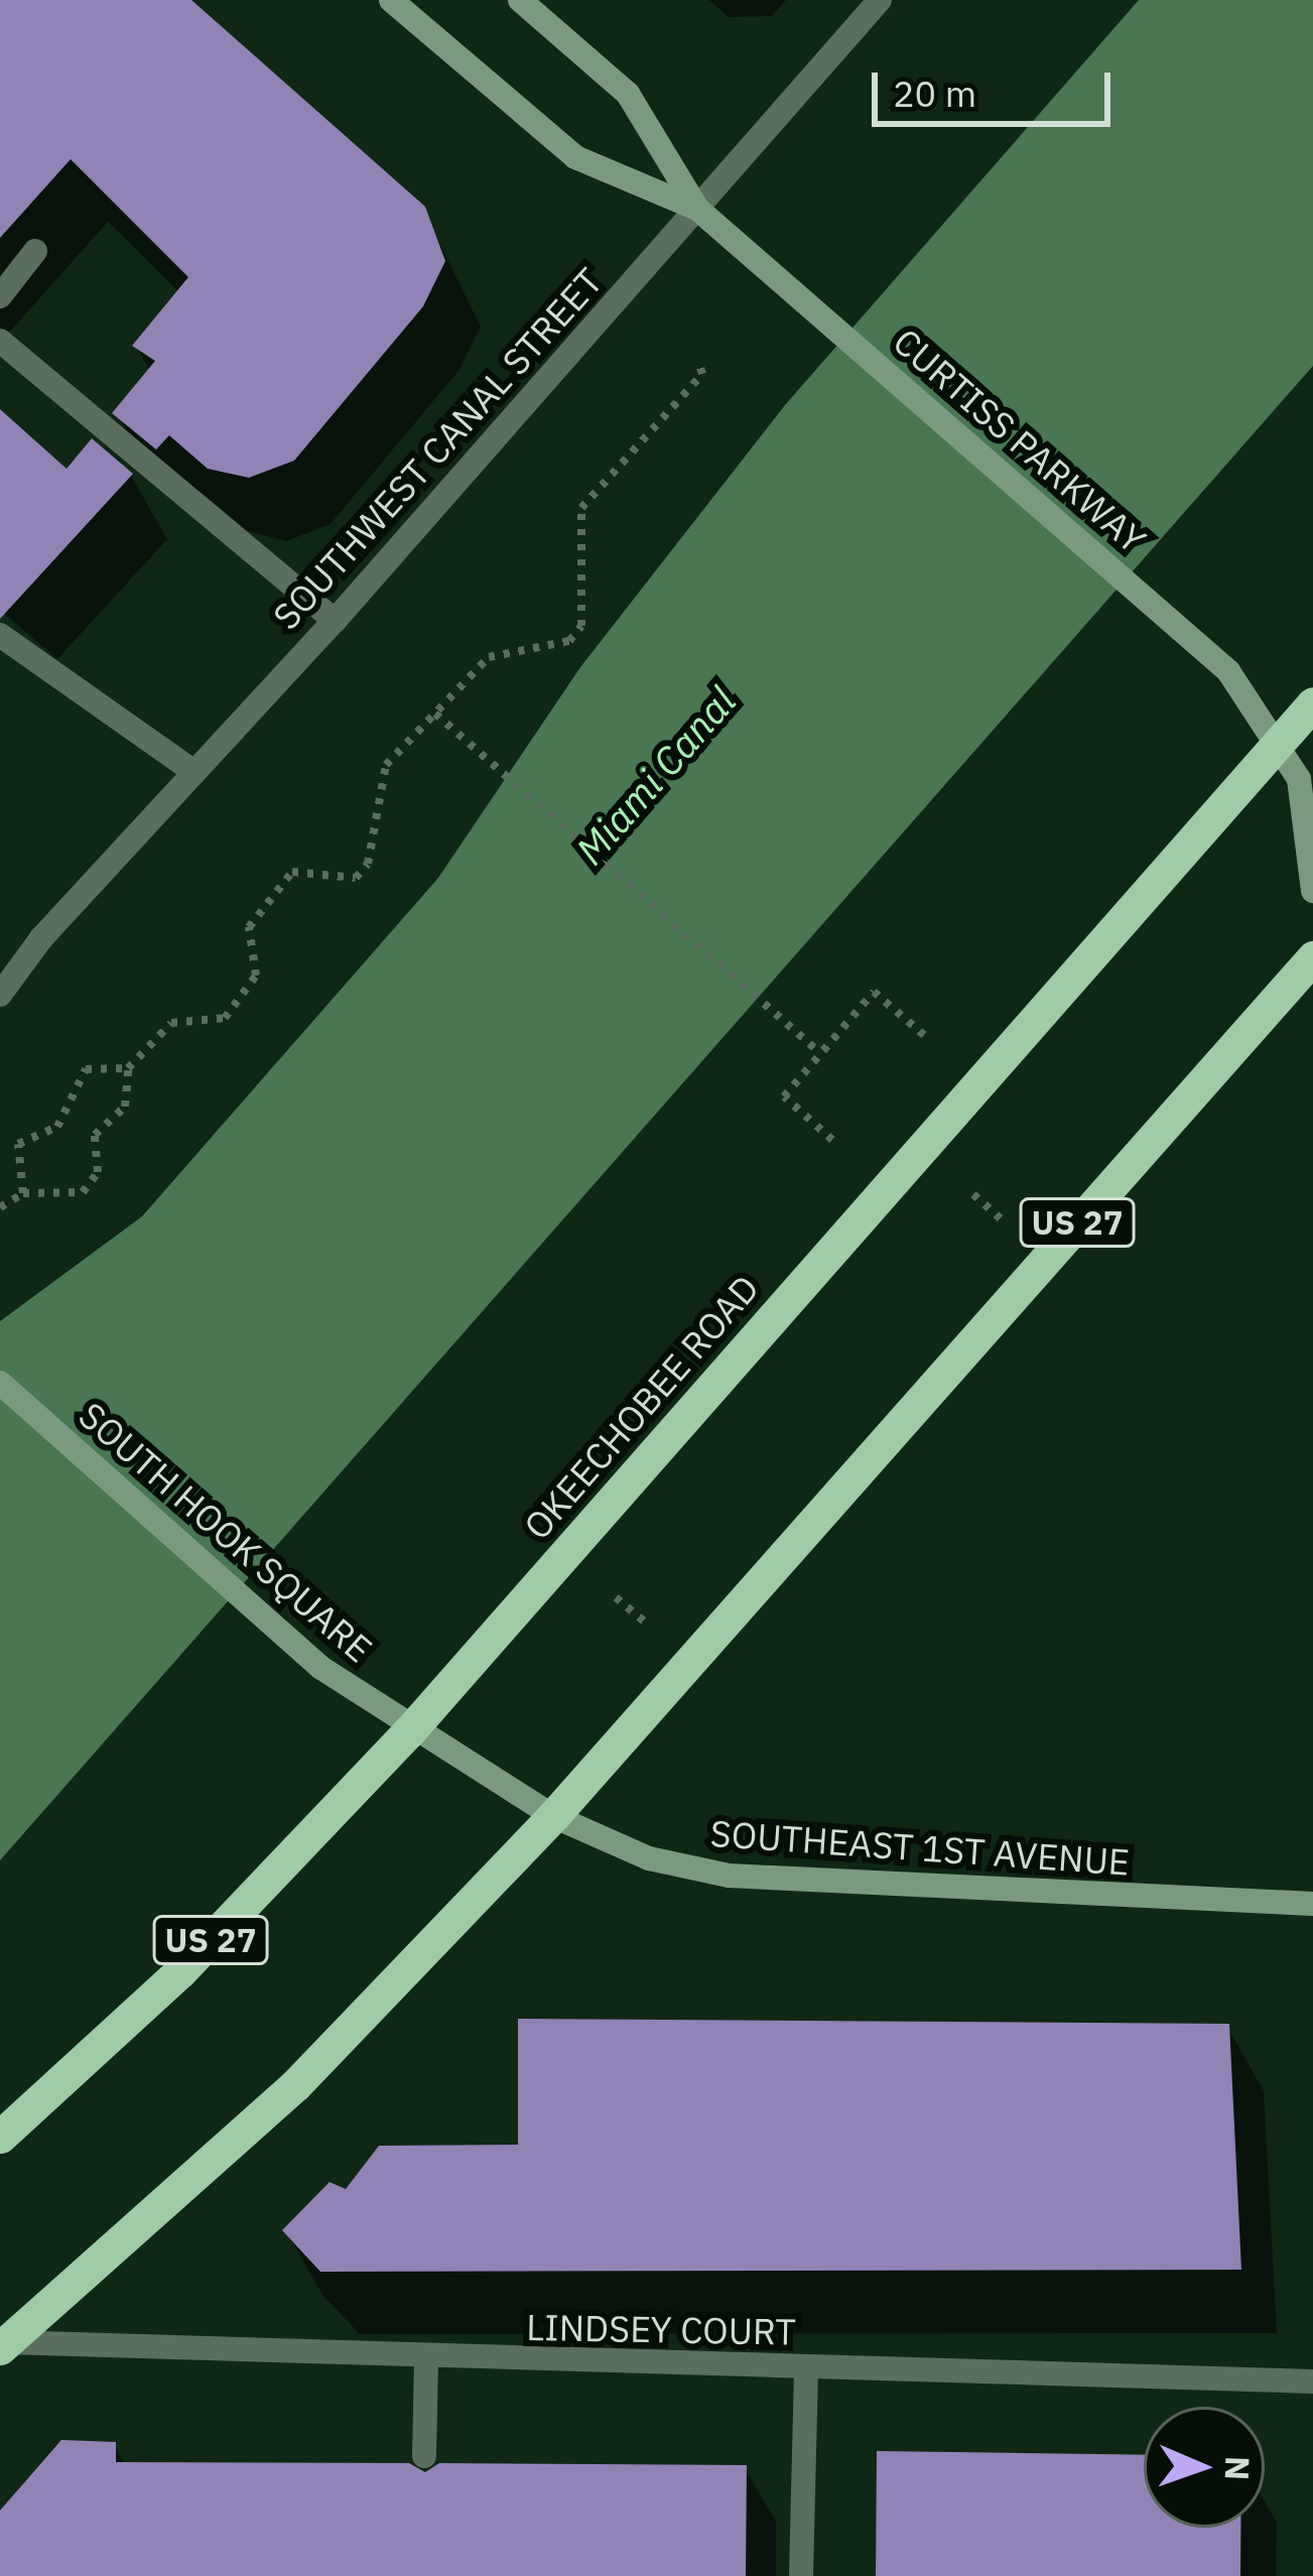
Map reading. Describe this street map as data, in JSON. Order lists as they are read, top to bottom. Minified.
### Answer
{"streets":{"highway":["US 27","OKEECHOBEE ROAD"],"main road":["CURTISS PARKWAY","SOUTH HOOK SQUARE","SOUTHEAST 1ST AVENUE"],"street":["SOUTHWEST CANAL STREET","LINDSEY COURT"]},"crossings":[["CURTISS PARKWAY","SOUTHWEST CANAL STREET"],["CURTISS PARKWAY","OKEECHOBEE ROAD"],["US 27","SOUTHEAST 1ST AVENUE"],["US 27","LINDSEY COURT"],["OKEECHOBEE ROAD","SOUTH HOOK SQUARE"],["OKEECHOBEE ROAD","SOUTHEAST 1ST AVENUE"],["SOUTH HOOK SQUARE","SOUTHEAST 1ST AVENUE"]],"water":["Miami Canal"],"scale_bar":"20 m","north":"right"}
